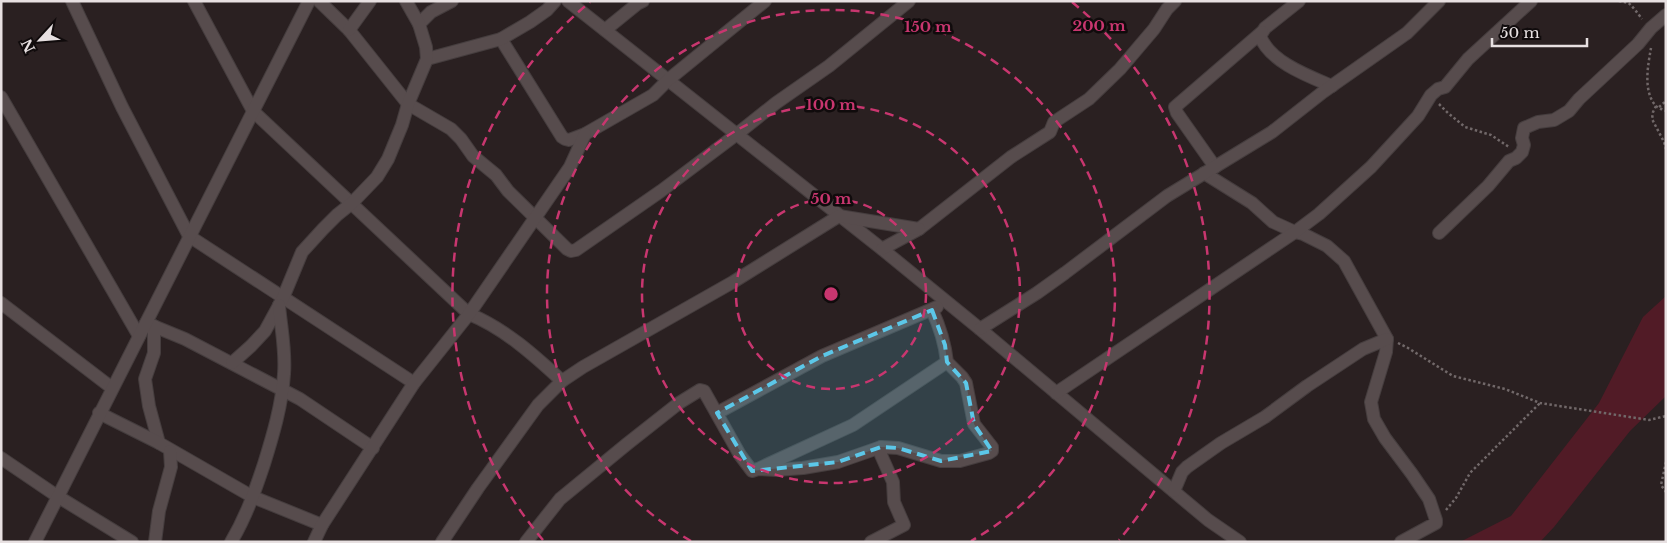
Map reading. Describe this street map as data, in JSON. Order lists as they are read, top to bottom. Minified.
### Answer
{"scale_bar":"50 m","north":"bottom left","rings":["200 m","150 m","100 m","50 m"]}
